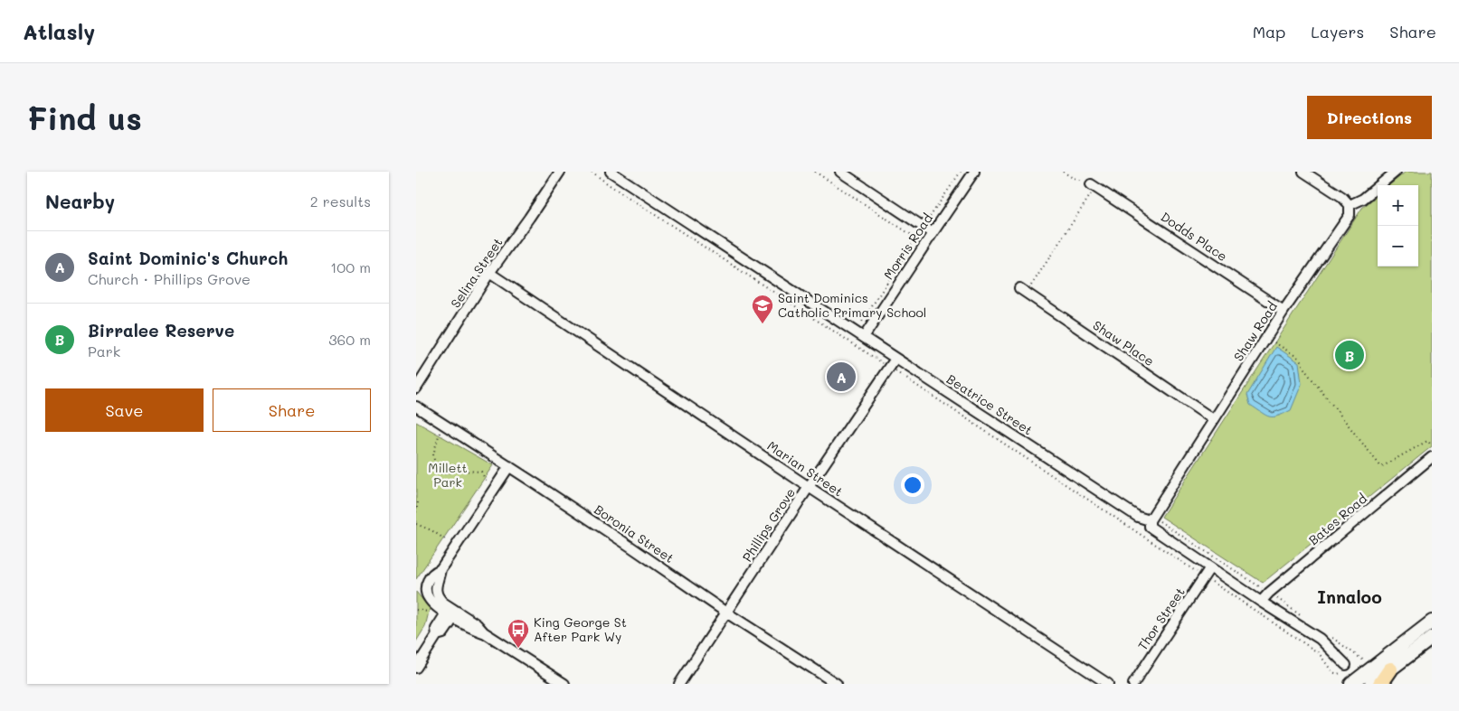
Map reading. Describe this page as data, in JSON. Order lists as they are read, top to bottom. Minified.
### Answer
{"streets":{"street":["Dodds Place","Morris Road","Selina Street","Shaw Road","Shaw Place","Beatrice Street","Marian Street","Bates Road","Phillips Grove","Boronia Street","Thor Street"]},"crossings":[["Dodds Place","Shaw Road"],["Morris Road","Beatrice Street"],["Selina Street","Marian Street"],["Shaw Road","Shaw Place"],["Shaw Road","Beatrice Street"],["Beatrice Street","Bates Road"],["Beatrice Street","Phillips Grove"],["Beatrice Street","Thor Street"],["Marian Street","Phillips Grove"],["Phillips Grove","Boronia Street"]],"districts":["Innaloo"],"parks":["Millett Park"],"places":{"school or university":["Saint Dominics Catholic Primary School"],"bus stop":["King George St After Park Wy"]},"page":{"header":"Atlasly","nav":["Map","Layers","Share"],"buttons":["Directions",["Save","Share"]],"title":"Find us","heading":["Nearby","2 results"],"map_buttons":["+","−"],"list":[{"mark":"A","name":"Saint Dominic's Church","note":"Church · Phillips Grove","value":"100 m"},{"mark":"B","name":"Birralee Reserve","note":"Park","value":"360 m"}],"pins":["B","A"]}}
